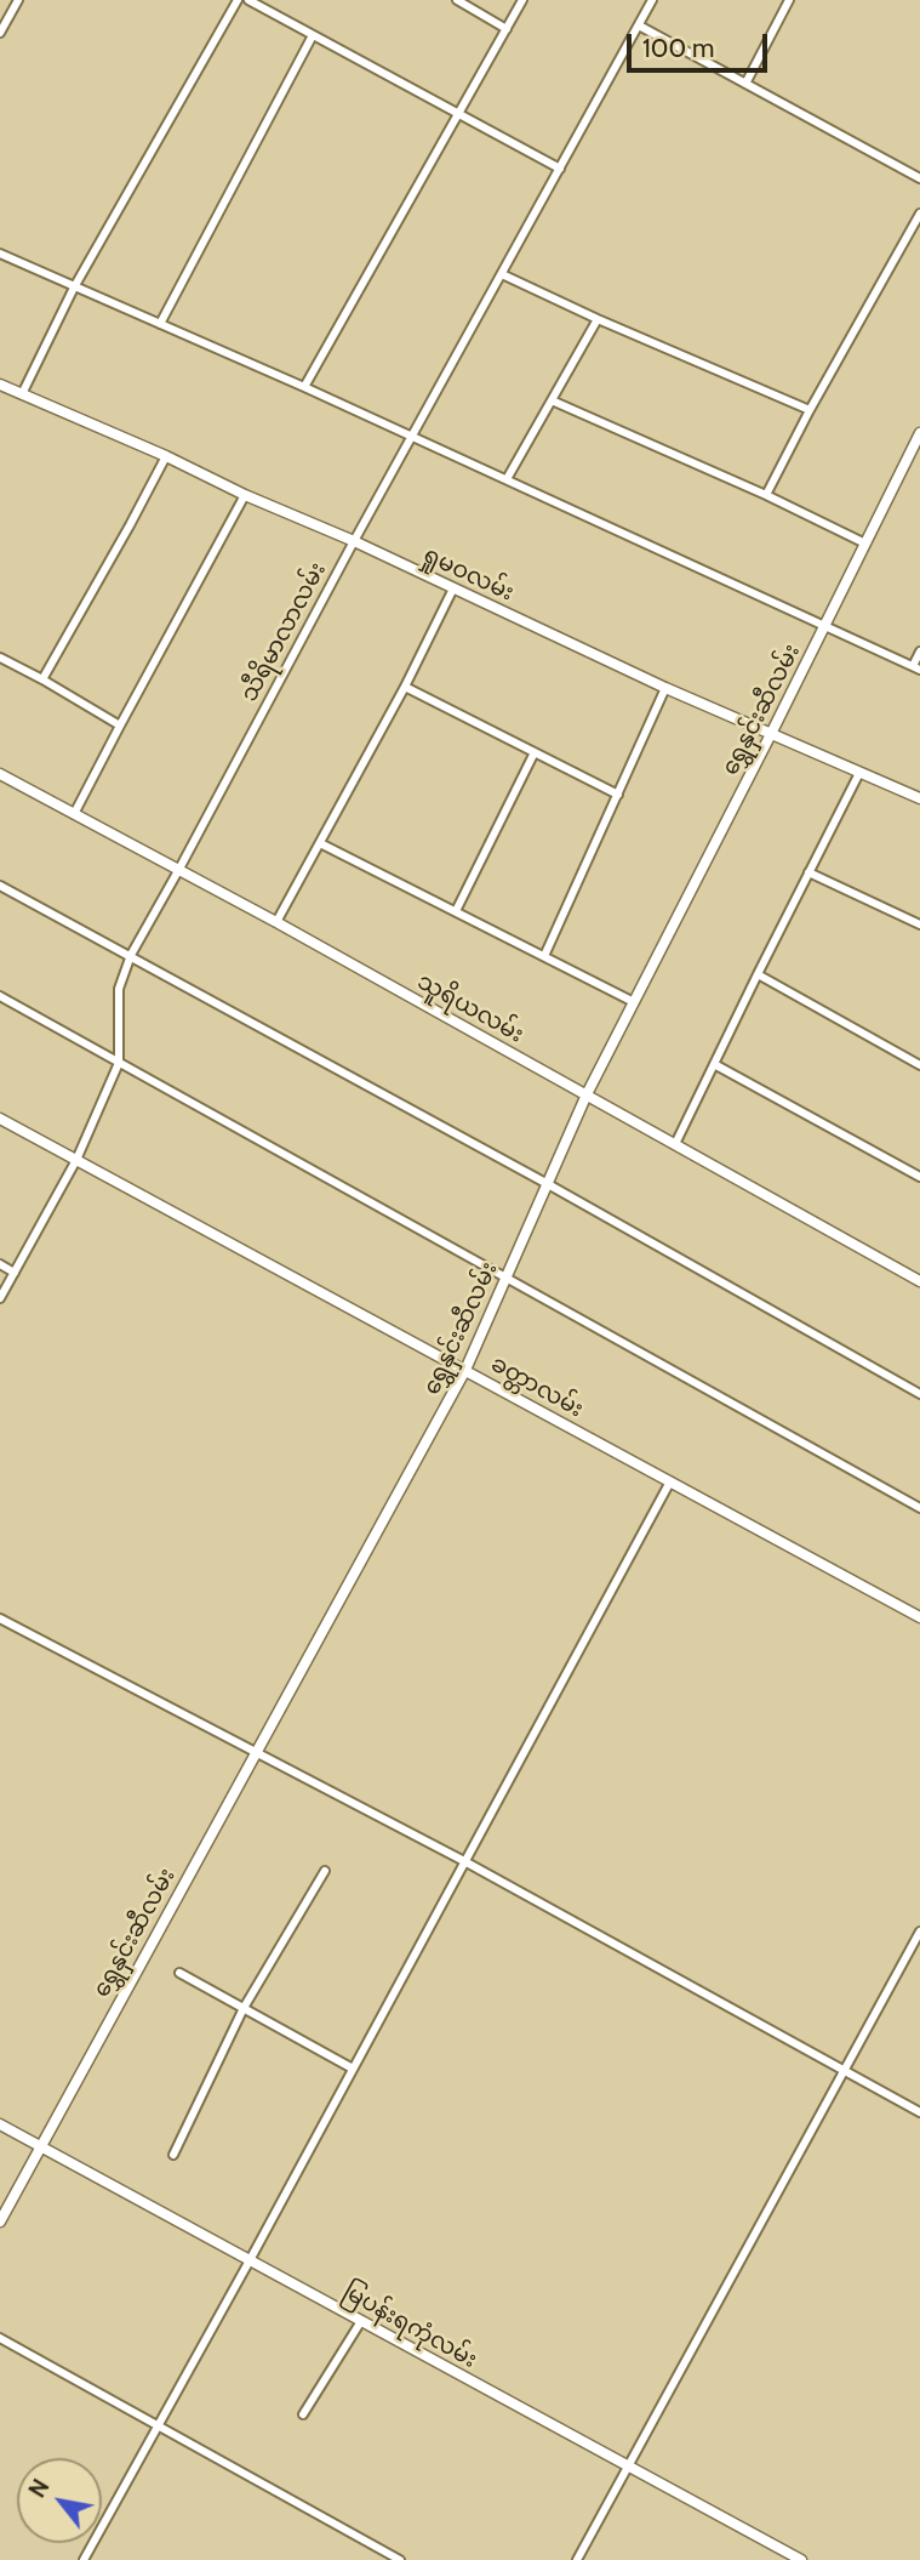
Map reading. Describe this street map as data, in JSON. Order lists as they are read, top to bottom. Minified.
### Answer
{"streets":{"street":["ရှုမဝလမ်း","သီရိမာလာလမ်း","ရွှေနှင်းဆီလမ်း","သူရိယလမ်း","ခတ္တာလမ်း","မြပန်းရကုံလမ်း"]},"crossings":[["ရှုမဝလမ်း","သီရိမာလာလမ်း"],["ရှုမဝလမ်း","ရွှေနှင်းဆီလမ်း"],["သီရိမာလာလမ်း","သူရိယလမ်း"],["သီရိမာလာလမ်း","ခတ္တာလမ်း"],["ရွှေနှင်းဆီလမ်း","သူရိယလမ်း"],["ရွှေနှင်းဆီလမ်း","ခတ္တာလမ်း"],["ရွှေနှင်းဆီလမ်း","မြပန်းရကုံလမ်း"]],"scale_bar":"100 m","north":"top left"}
